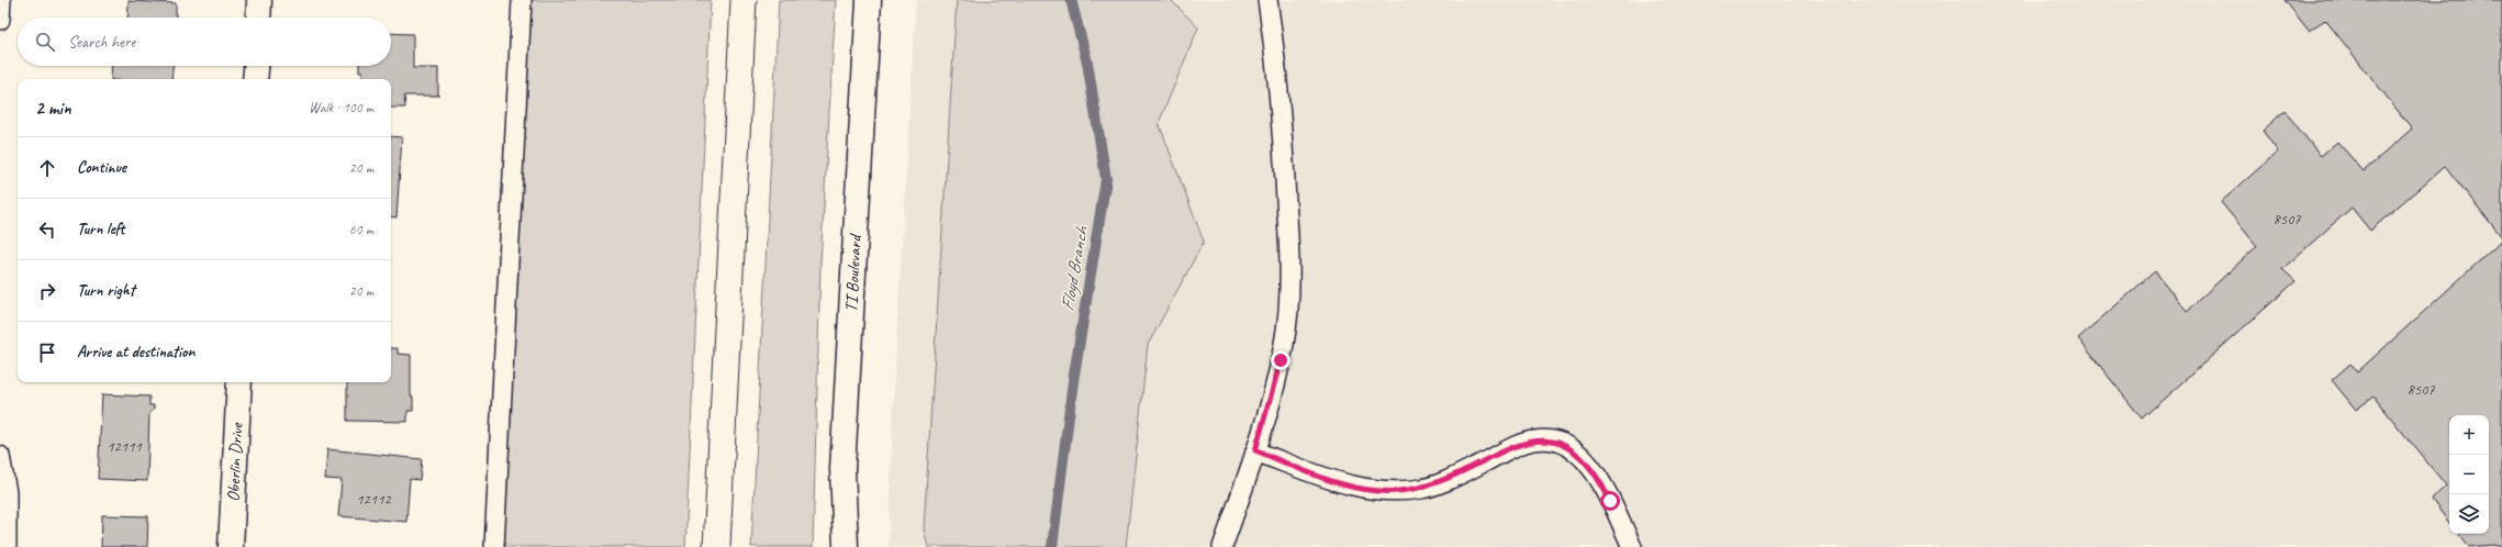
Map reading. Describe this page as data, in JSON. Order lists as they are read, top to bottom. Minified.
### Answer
{"streets":{"street":["TI Boulevard","Oberlin Drive"]},"water":["Floyd Branch"],"house_numbers":["8507","8507","12111","12112"],"page":{"search":"Search here","heading":["2 min","Walk · 100 m"],"list":[["Continue","20 m"],["Turn left","60 m"],["Turn right","20 m"],"Arrive at destination"],"map_buttons":["+","−"]}}
